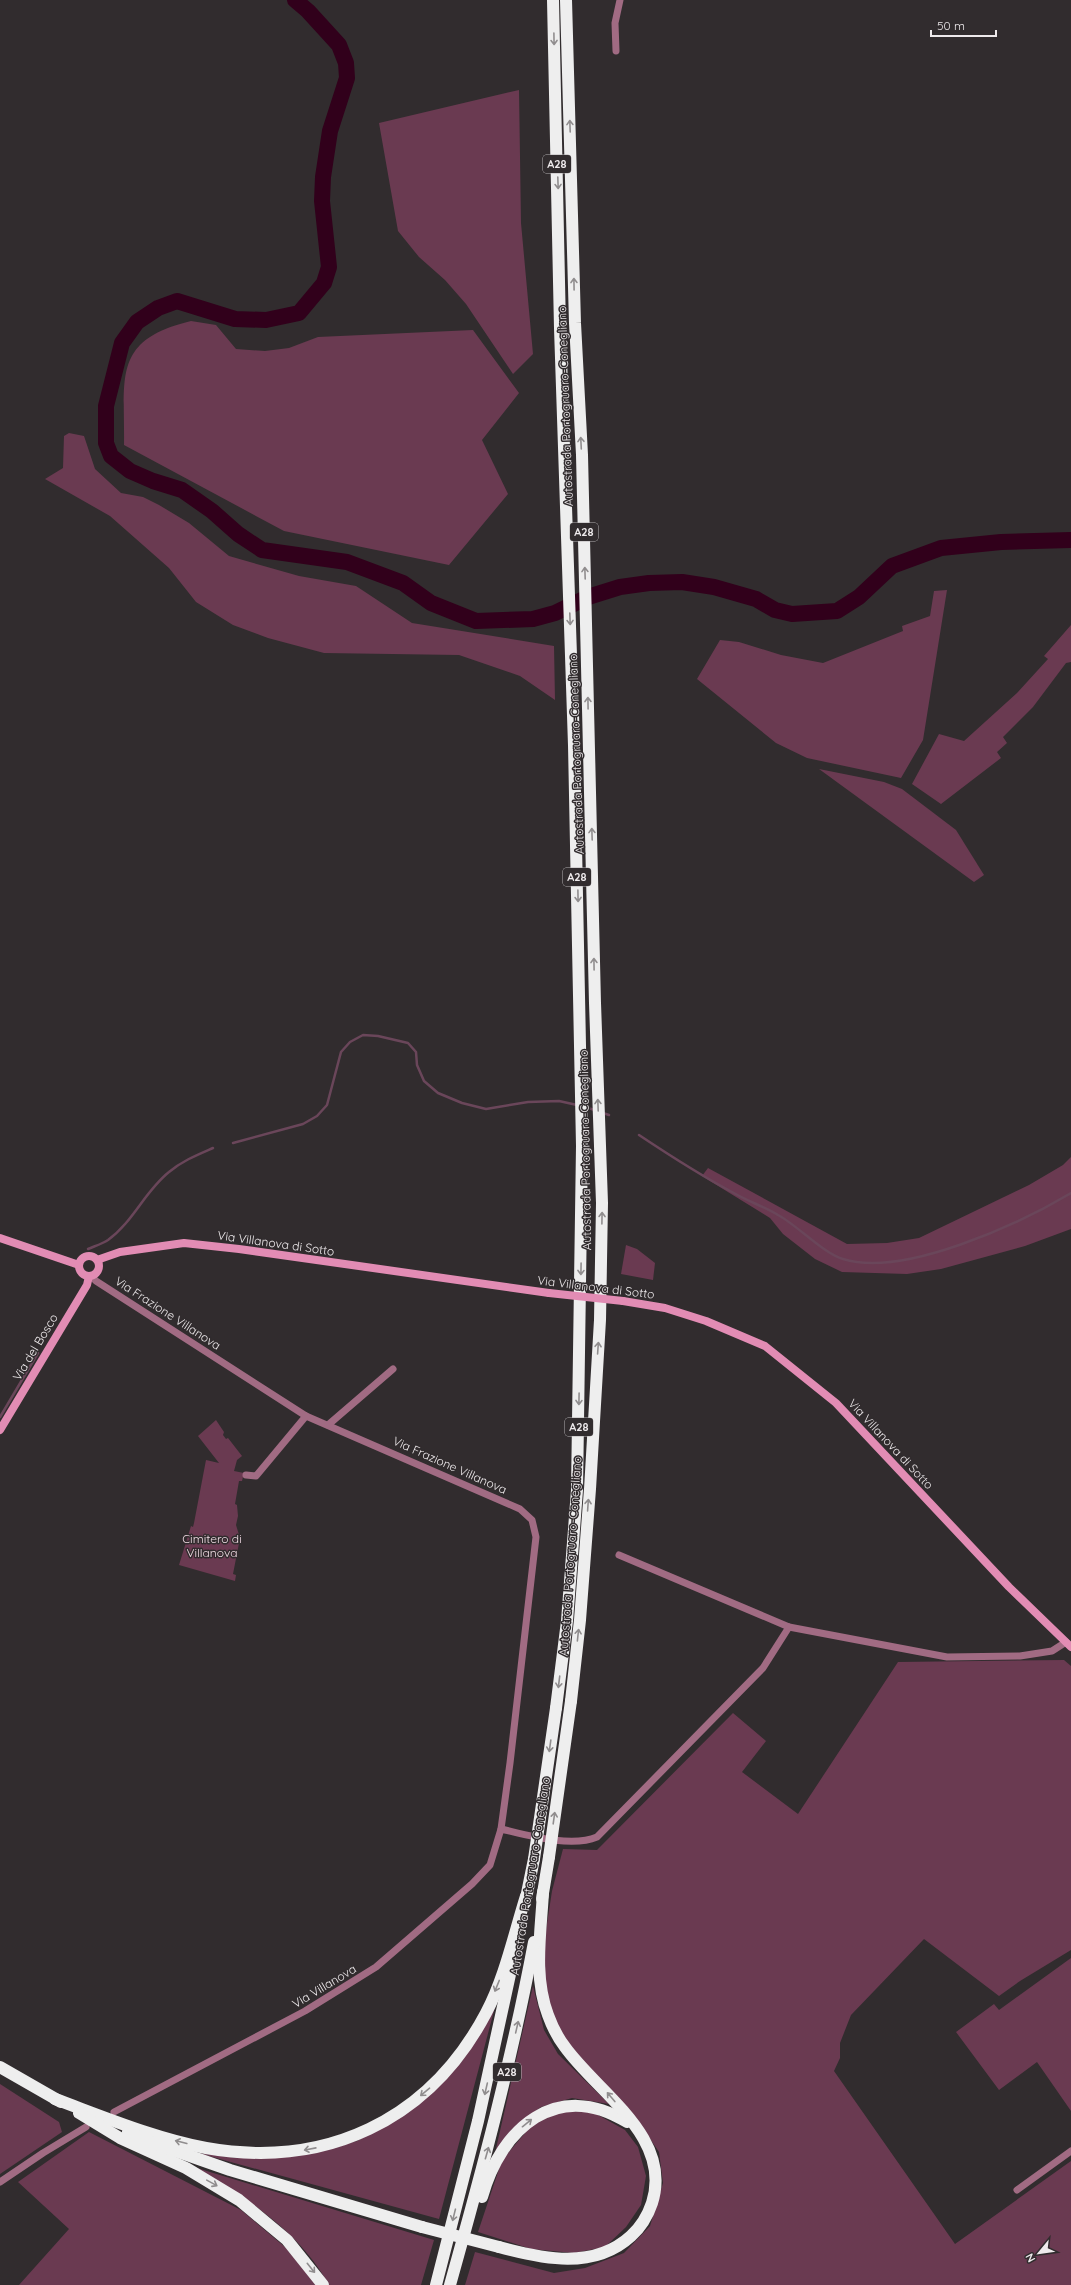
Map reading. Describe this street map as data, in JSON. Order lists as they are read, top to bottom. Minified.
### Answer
{"streets":{"highway":["A28","Autostrada Portogruaro-Conegliano"],"street":["Via Villanova di Sotto","Via Frazione Villanova","Via del Bosco","Via Villanova"]},"crossings":[["Via Villanova di Sotto","Via Frazione Villanova"],["Via Villanova di Sotto","Via del Bosco"],["Via Frazione Villanova","Via del Bosco"],["Via Frazione Villanova","Via Villanova"]],"parks":["Cimitero di Villanova"],"scale_bar":"50 m","north":"bottom left"}
